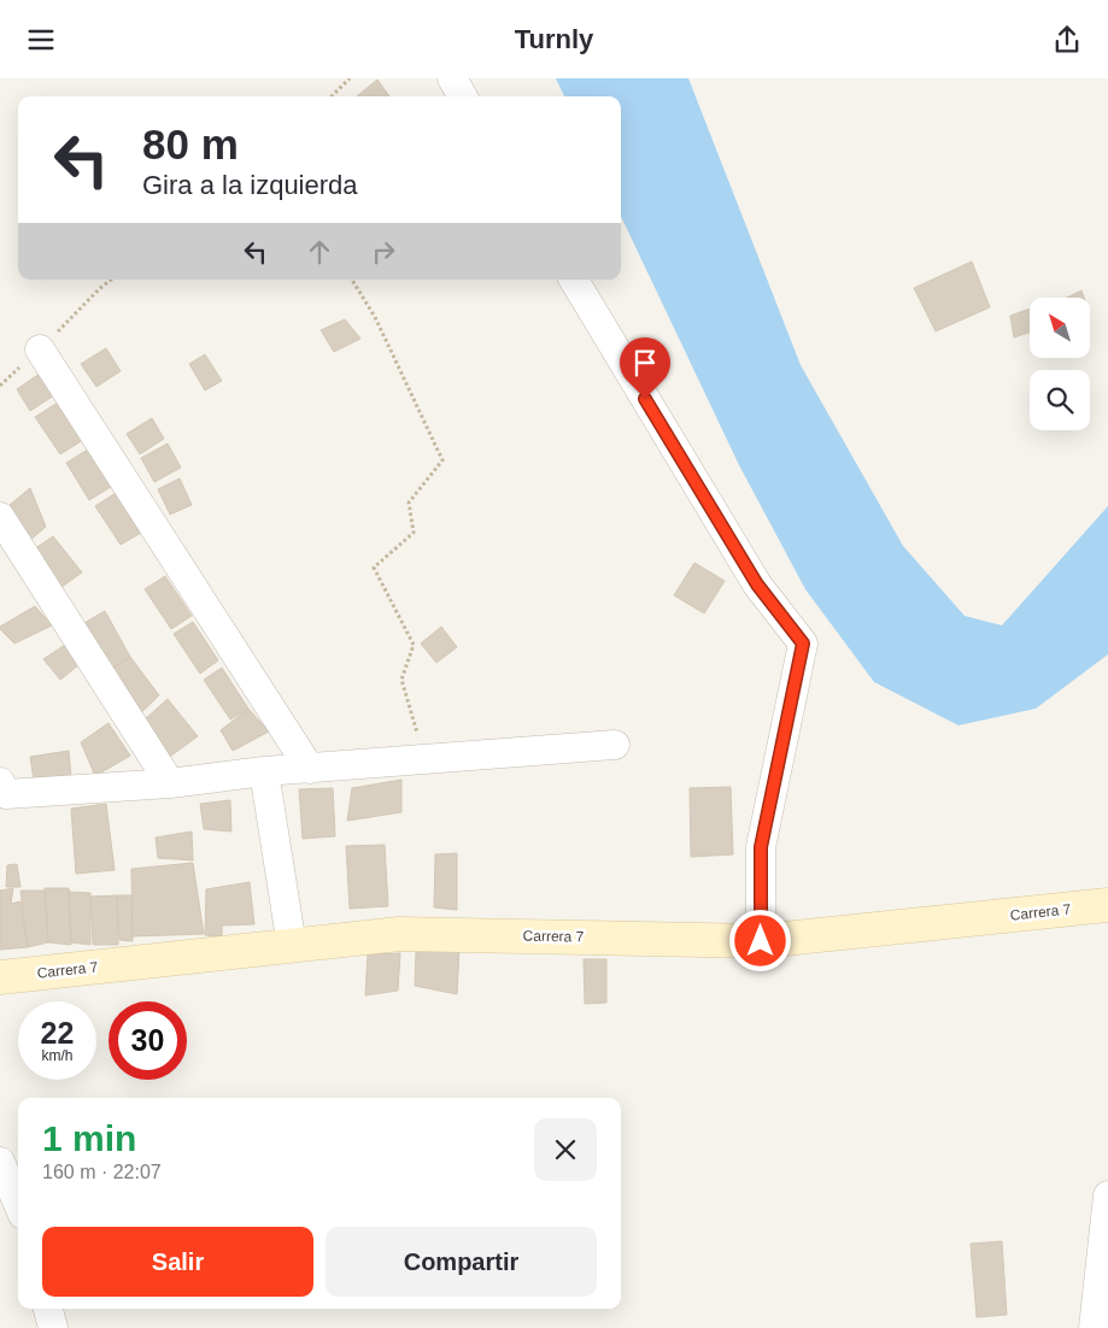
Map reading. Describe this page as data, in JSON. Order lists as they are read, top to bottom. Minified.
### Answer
{"streets":{"street":["Carrera 7"]},"north":"top left","page":{"header":"Turnly","turn":["80 m","Gira a la izquierda"],"speed":"22 km/h","limit":"30","heading":["1 min","160 m · 22:07"],"buttons":["Salir","Compartir"]}}
